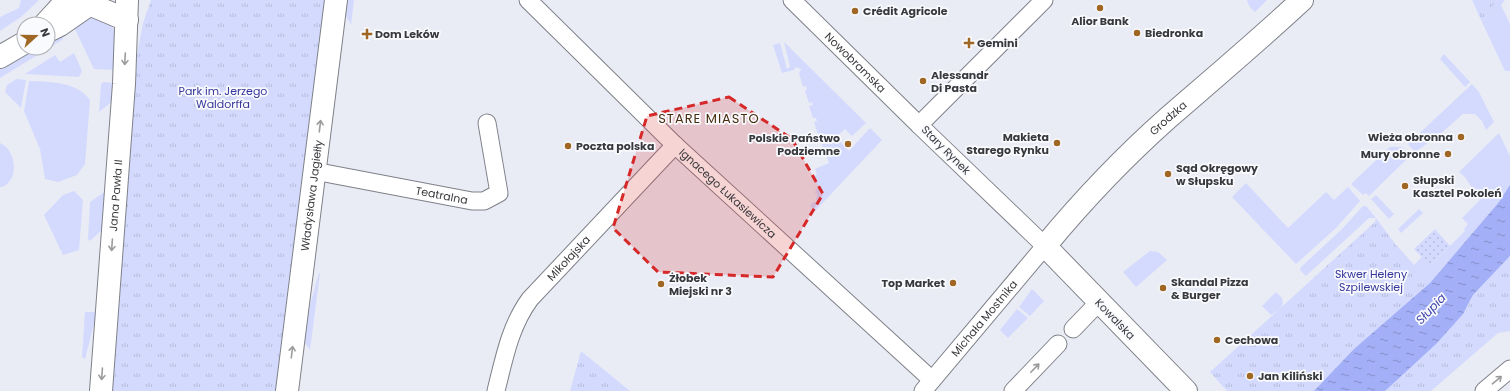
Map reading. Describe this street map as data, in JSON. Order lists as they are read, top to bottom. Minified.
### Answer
{"streets":{"street":["Nowobramska","Grodzka","Stary Rynek","Ignacego Łukasiewicza","Władysława Jagiełły","Teatralna","Jana Pawła II","Mikołajska","Michała Mostnika","Kowalska"]},"crossings":[["Nowobramska","Stary Rynek"],["Grodzka","Stary Rynek"],["Grodzka","Michała Mostnika"],["Grodzka","Kowalska"],["Stary Rynek","Michała Mostnika"],["Stary Rynek","Kowalska"],["Ignacego Łukasiewicza","Mikołajska"],["Ignacego Łukasiewicza","Michała Mostnika"],["Władysława Jagiełły","Teatralna"],["Michała Mostnika","Kowalska"]],"one_way":["Władysława Jagiełły","Jana Pawła II"],"districts":["STARE MIASTO"],"water":["Słupia"],"parks":["Park im. Jerzego Waldorffa","Skwer Heleny Szpilewskiej"],"places":{"other":["Alior Bank","Crédit Agricole","Biedronka","Alessandr Di Pasta","Wieża obronna","Makieta Starego Rynku","Polskie Państwo Podziemne","Poczta polska","Mury obronne","Sąd Okręgowy w Słupsku","Słupski Kasztel Pokoleń","Top Market","Żłobek Miejski nr 3","Skandal Pizza & Burger","Cechowa","Jan Kiliński"],"health":["Dom Leków","Gemini"]},"north":"right"}
